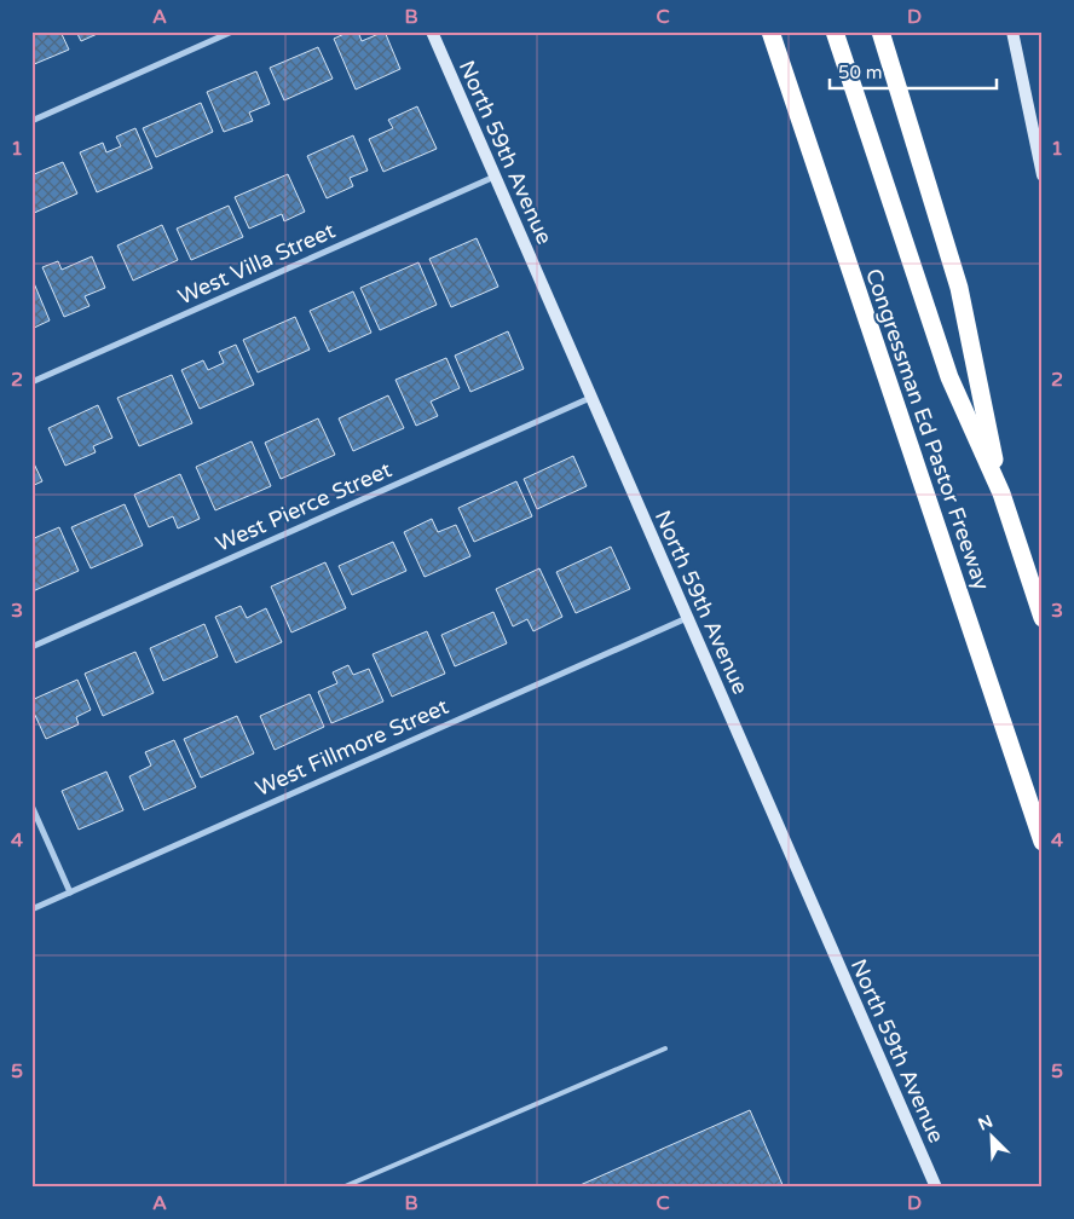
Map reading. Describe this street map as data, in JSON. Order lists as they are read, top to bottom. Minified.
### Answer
{"streets":{"highway":["Congressman Ed Pastor Freeway"],"main road":["North 59th Avenue"],"street":["West Villa Street","West Pierce Street","West Fillmore Street"]},"crossings":[["North 59th Avenue","West Villa Street"],["North 59th Avenue","West Pierce Street"],["North 59th Avenue","West Fillmore Street"]],"scale_bar":"50 m","north":"top left","grid":{"columns":["A","B","C","D"],"rows":["1","2","3","4","5"]}}
